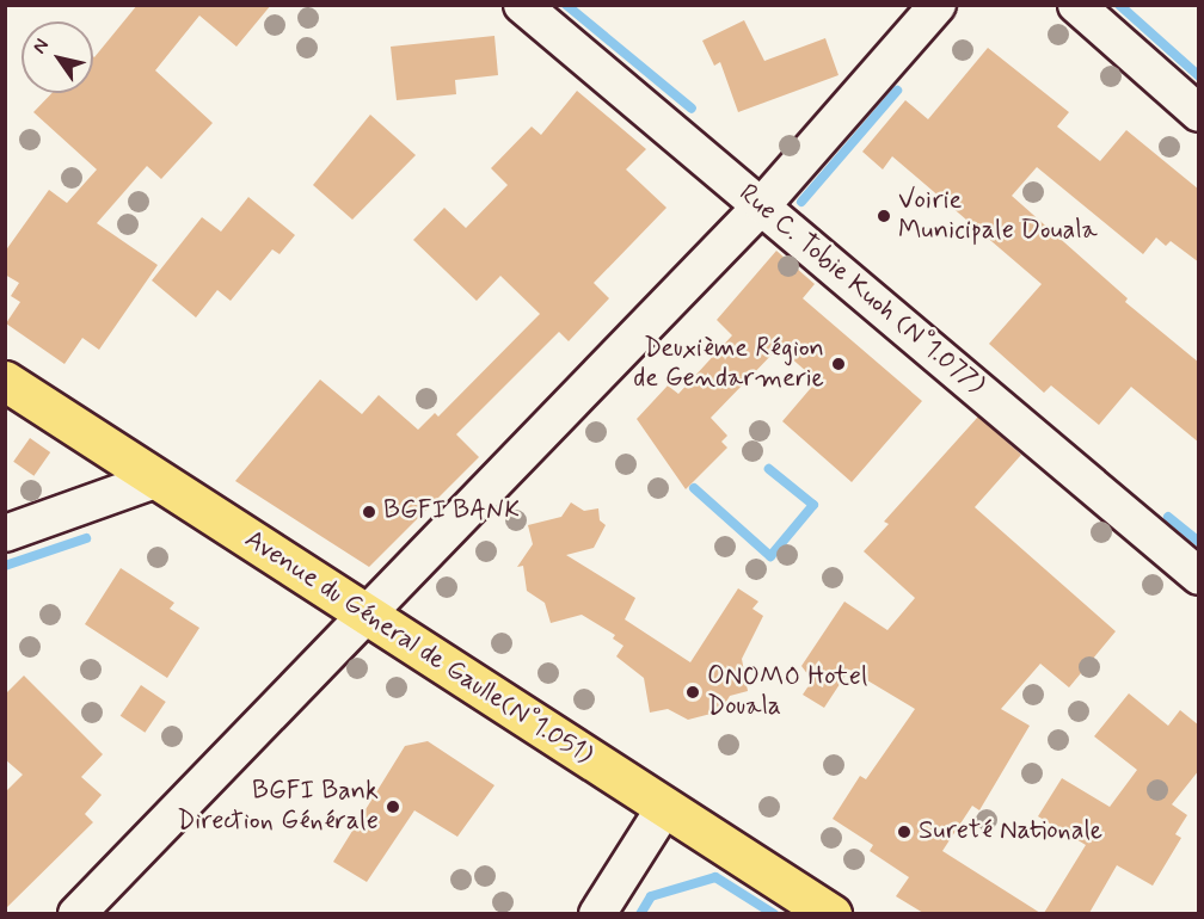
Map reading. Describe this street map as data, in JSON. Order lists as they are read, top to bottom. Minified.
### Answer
{"streets":{"main road":["Avenue du Géneral de Gaulle(N°1.051)"],"street":["Rue C. Tobie Kuoh (N°1.077)"]},"places":["Voirie Municipale Douala","Deuxième Région de Gendarmerie","BGFI BANK","ONOMO Hotel Douala","BGFI Bank Direction Générale","Sureté Nationale"],"north":"top left"}
